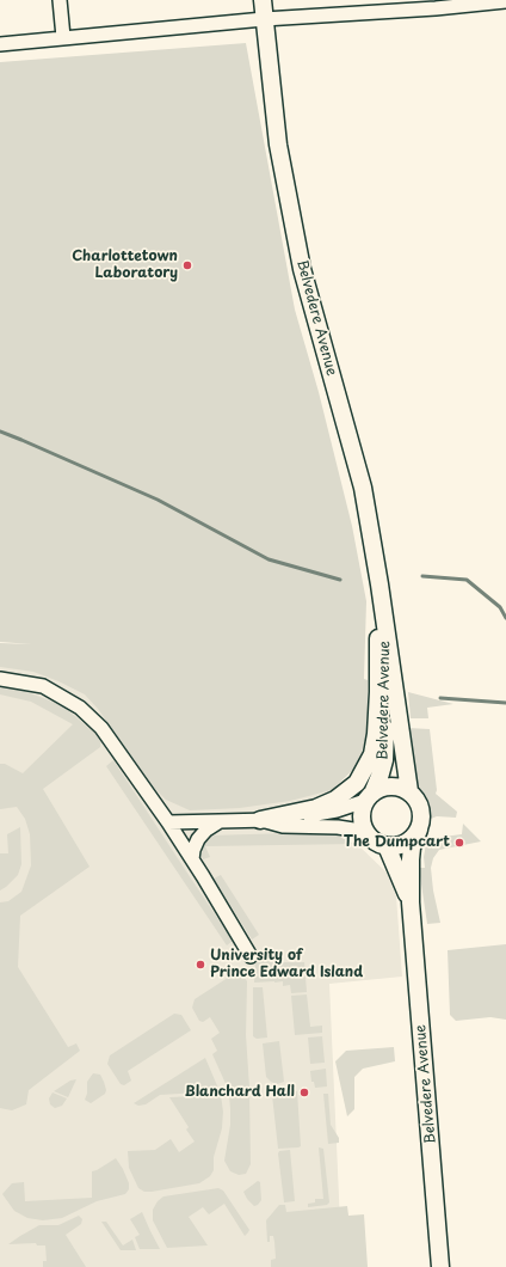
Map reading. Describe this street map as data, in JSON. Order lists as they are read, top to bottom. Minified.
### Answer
{"streets":{"main road":["Belvedere Avenue"]},"places":["Charlottetown Laboratory","The Dumpcart","University of Prince Edward Island","Blanchard Hall"]}
